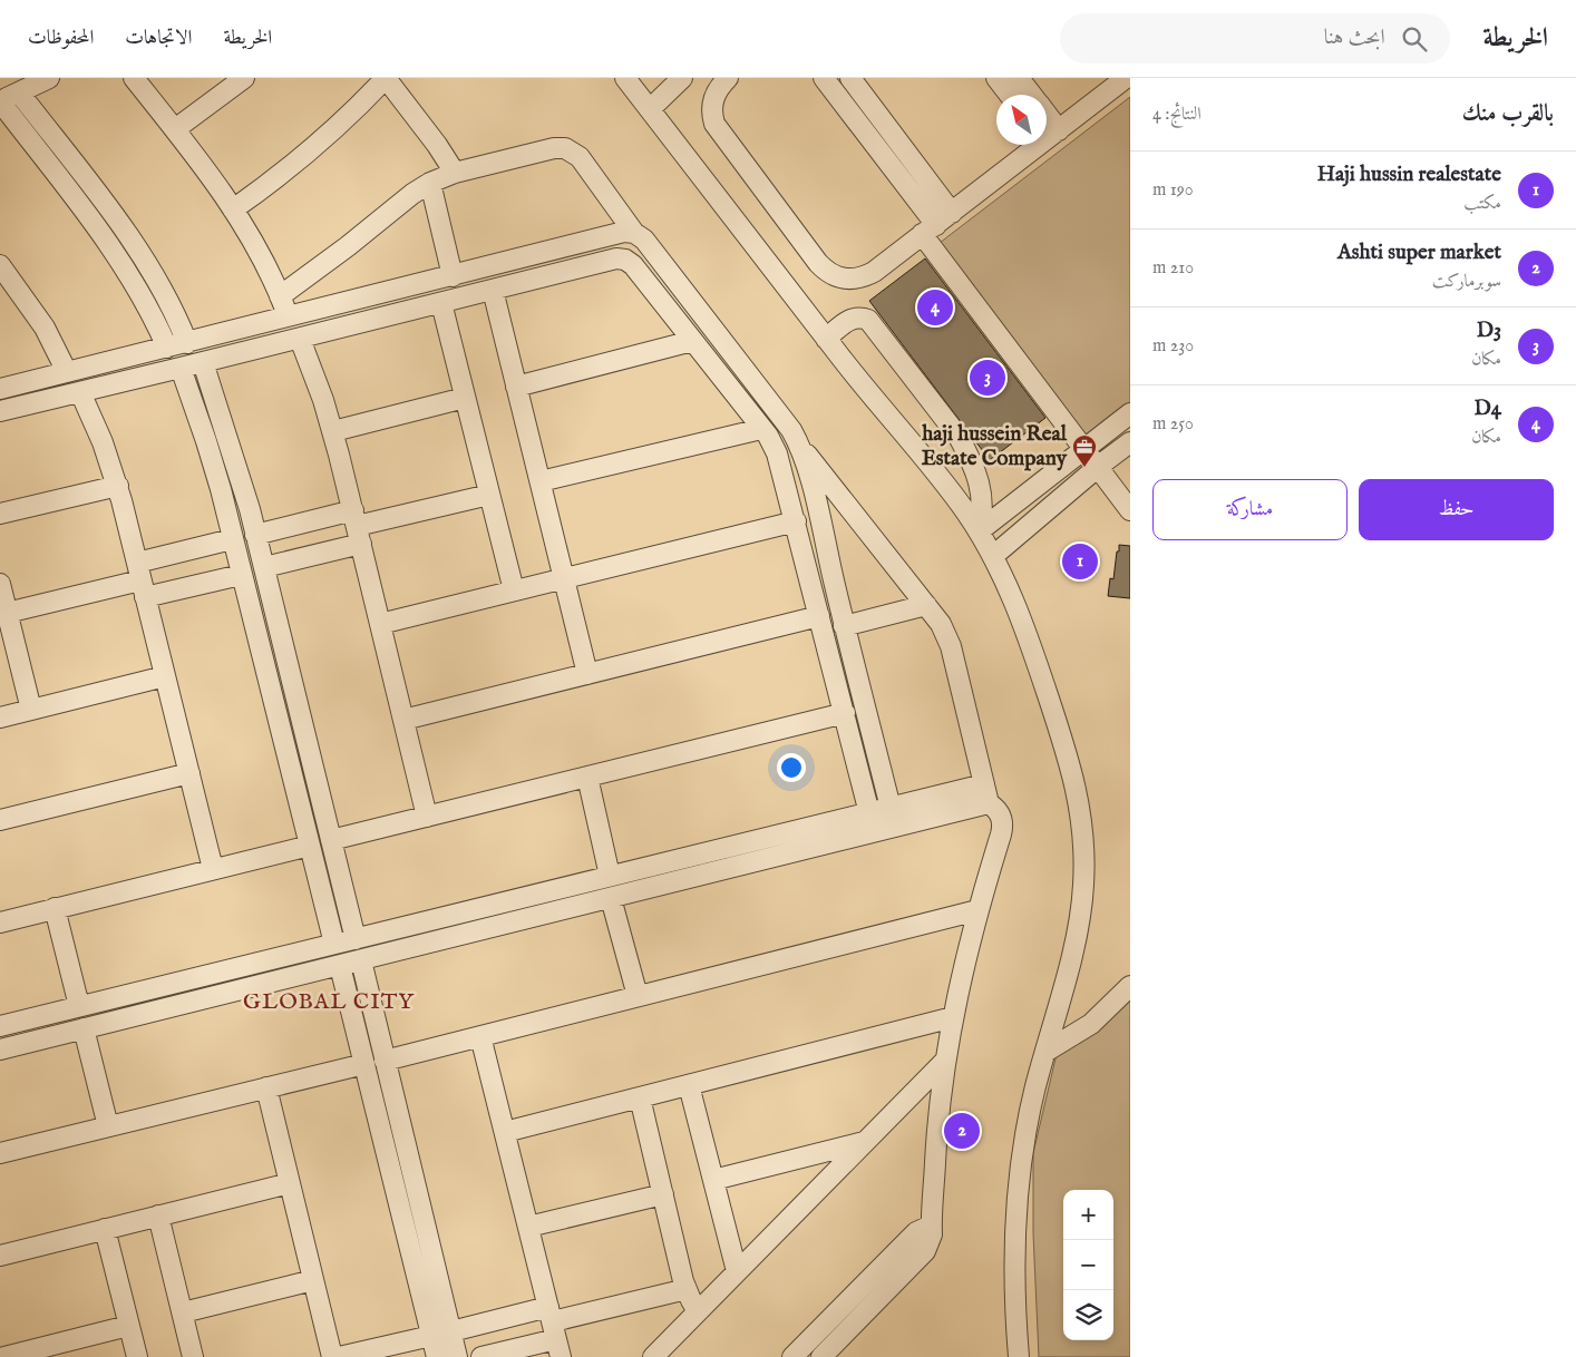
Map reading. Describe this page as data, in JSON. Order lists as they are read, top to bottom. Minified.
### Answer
{"districts":["GLOBAL CITY"],"places":{"office":["haji hussein Real Estate Company"]},"north":"top left","page":{"header":"الخريطة","search":"ابحث هنا","nav":["الخريطة","الاتجاهات","المحفوظات"],"heading":["بالقرب منك","النتائج: 4"],"list":[{"mark":"1","name":"Haji hussin realestate","note":"مكتب","value":"190 m"},{"mark":"2","name":"Ashti super market","note":"سوبرماركت","value":"210 m"},{"mark":"3","name":"D3","note":"مكان","value":"230 m"},{"mark":"4","name":"D4","note":"مكان","value":"250 m"}],"pins":["4","3","1","2"],"buttons":["حفظ","مشاركة"],"map_buttons":["+","−"]}}
